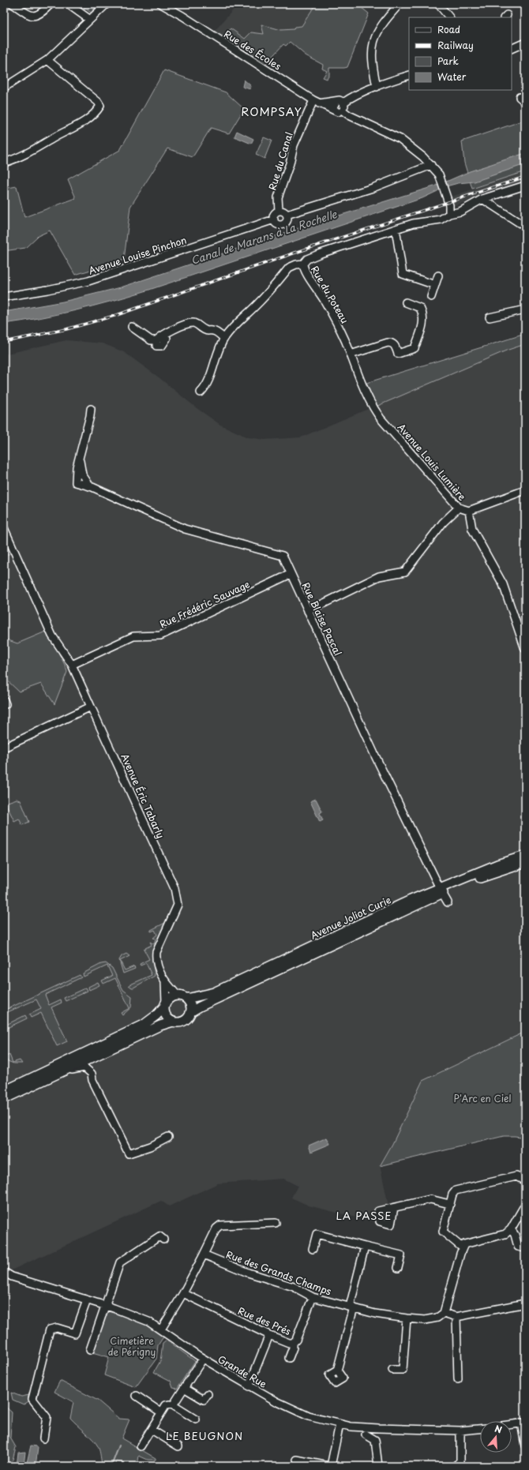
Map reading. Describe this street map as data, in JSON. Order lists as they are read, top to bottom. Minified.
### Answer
{"streets":{"main road":["Avenue Joliot Curie"],"street":["Rue des Écoles","Rue du Canal","Avenue Louise Pinchon","Rue du Poteau","Avenue Louis Lumière","Rue Frédéric Sauvage","Rue Blaise Pascal","Avenue Éric Tabarly","Rue des Grands Champs","Rue des Prés","Grande Rue"]},"crossings":[["Rue des Écoles","Rue du Canal"],["Rue du Canal","Avenue Louise Pinchon"],["Rue du Poteau","Avenue Louis Lumière"],["Rue Frédéric Sauvage","Rue Blaise Pascal"],["Rue Frédéric Sauvage","Avenue Éric Tabarly"],["Rue Blaise Pascal","Avenue Joliot Curie"],["Avenue Éric Tabarly","Avenue Joliot Curie"],["Rue des Grands Champs","Rue des Prés"]],"districts":["ROMPSAY","LA PASSE","LE BEUGNON"],"water":["Canal de Marans à La Rochelle"],"parks":["P'Arc en Ciel","Cimetière de Périgny"],"legend":["Road","Railway","Park","Water"],"north":"top"}
